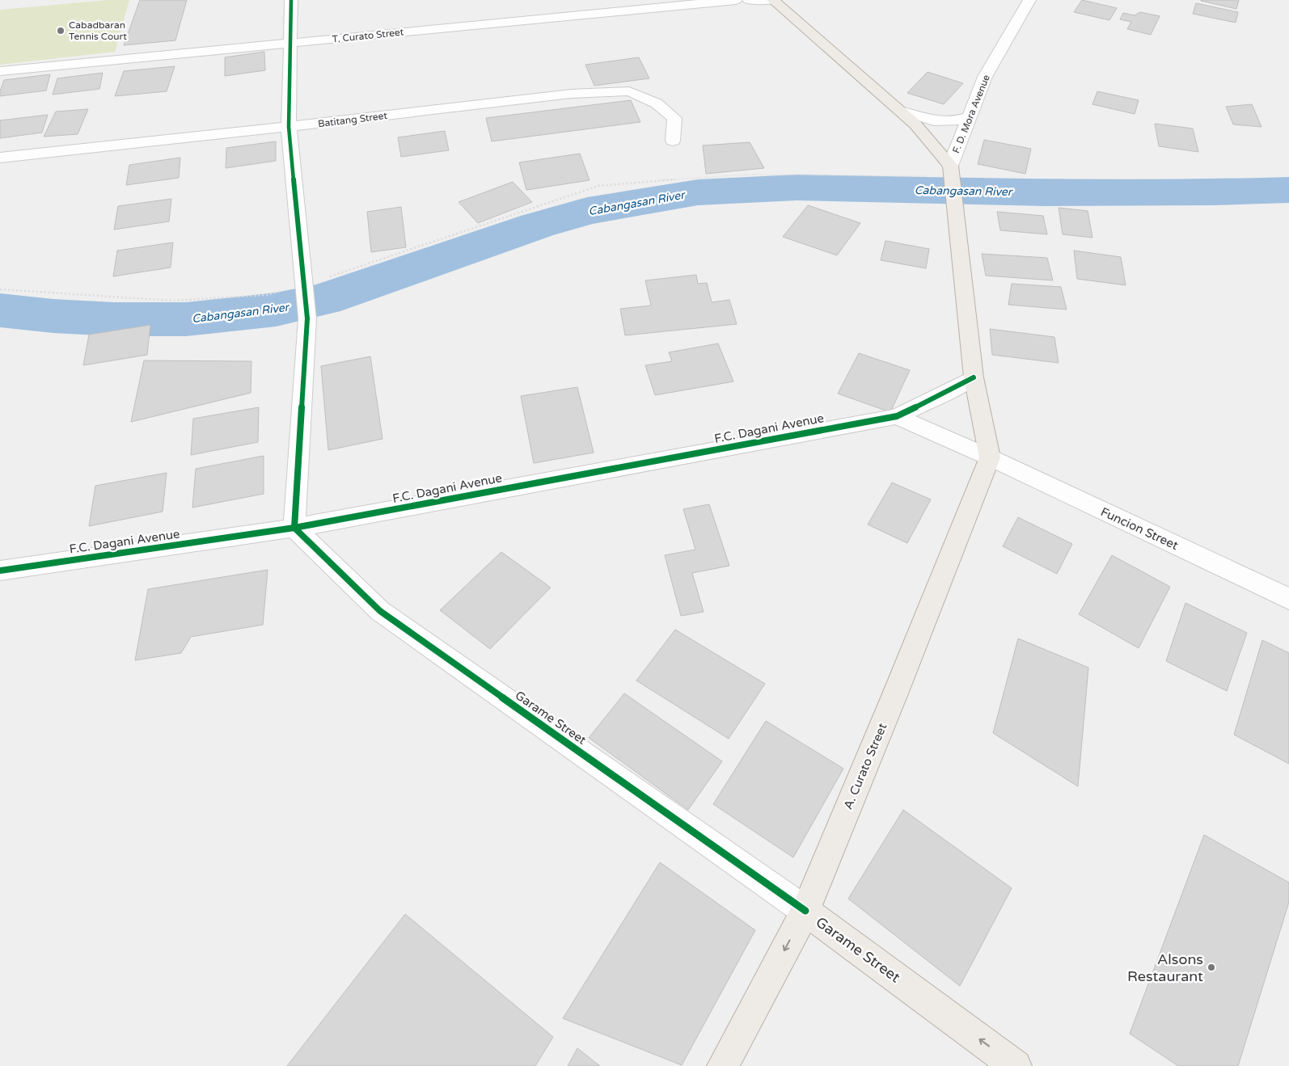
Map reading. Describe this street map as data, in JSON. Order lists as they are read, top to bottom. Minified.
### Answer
{"streets":{"main road":["Garame Street","A. Curato Street"],"street":["T. Curato Street","F. D. Mora Avenue","Batitang Street","F.C. Dagani Avenue","Funcion Street"]},"crossings":[["F.C. Dagani Avenue","Funcion Street"],["F.C. Dagani Avenue","Garame Street"],["Funcion Street","A. Curato Street"],["Garame Street","A. Curato Street"]],"water":["Cabangasan River"],"places":["Cabadbaran Tennis Court","Alsons Restaurant"]}
